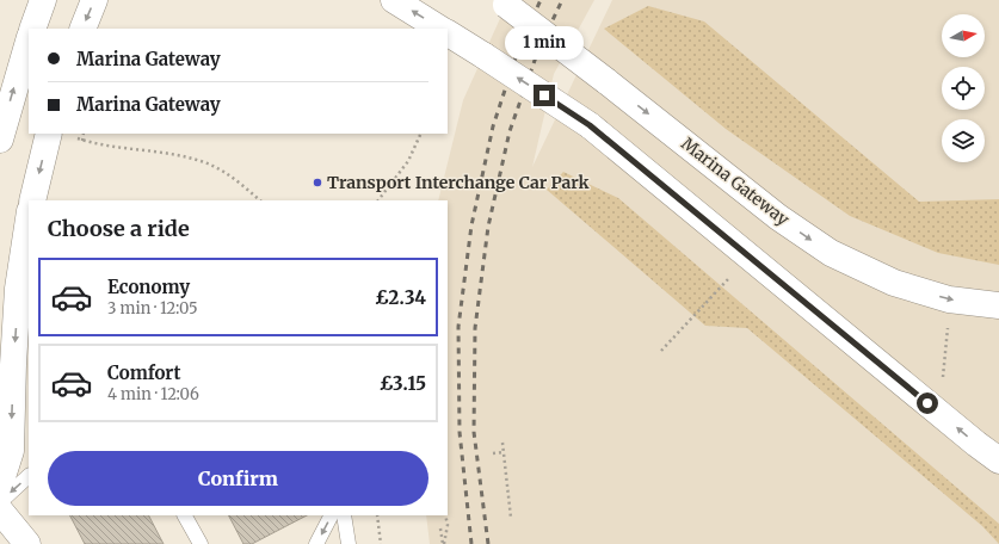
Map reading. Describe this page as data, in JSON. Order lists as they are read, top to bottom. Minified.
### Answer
{"streets":{"main road":["Marina Gateway"]},"places":["Transport Interchange Car Park"],"north":"right","page":{"bubble":"1 min","banner":["Marina Gateway","Marina Gateway"],"heading":"Choose a ride","list":[{"name":"Economy","note":"3 min · 12:05","value":"£2.34"},{"name":"Comfort","note":"4 min · 12:06","value":"£3.15"}],"buttons":"Confirm"}}
